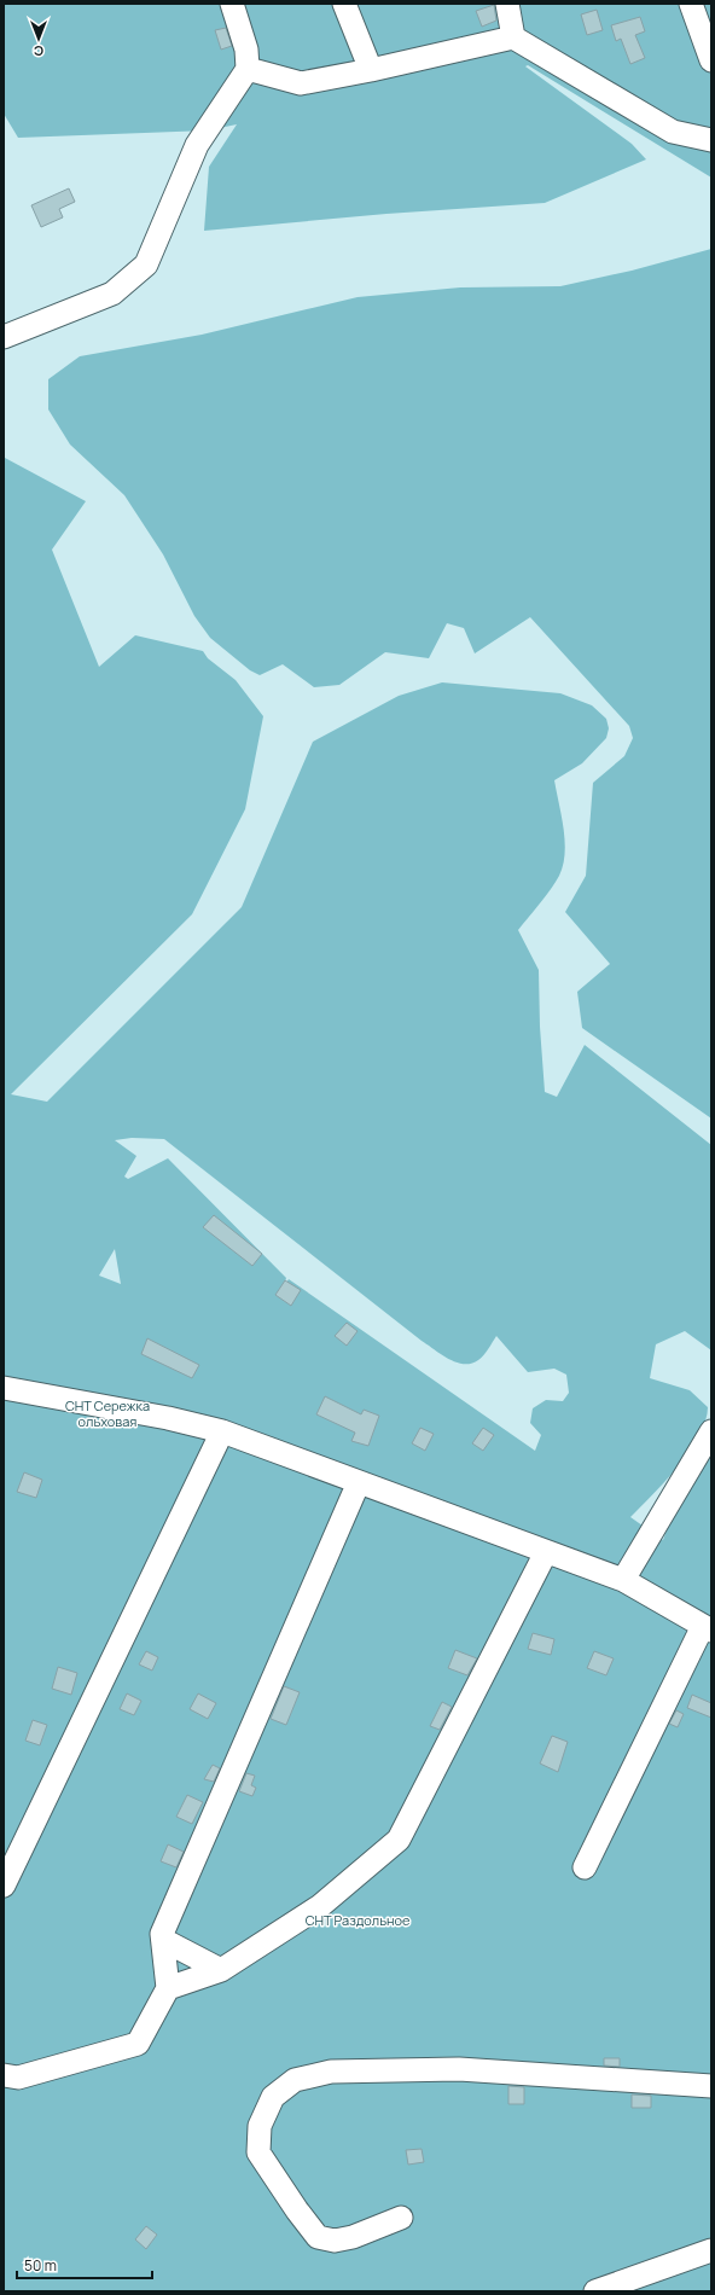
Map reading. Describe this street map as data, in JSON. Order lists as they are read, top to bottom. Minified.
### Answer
{"parks":["СНТ Сережка ольховая","СНТ Раздольное"],"scale_bar":"50 m","north":"bottom"}
